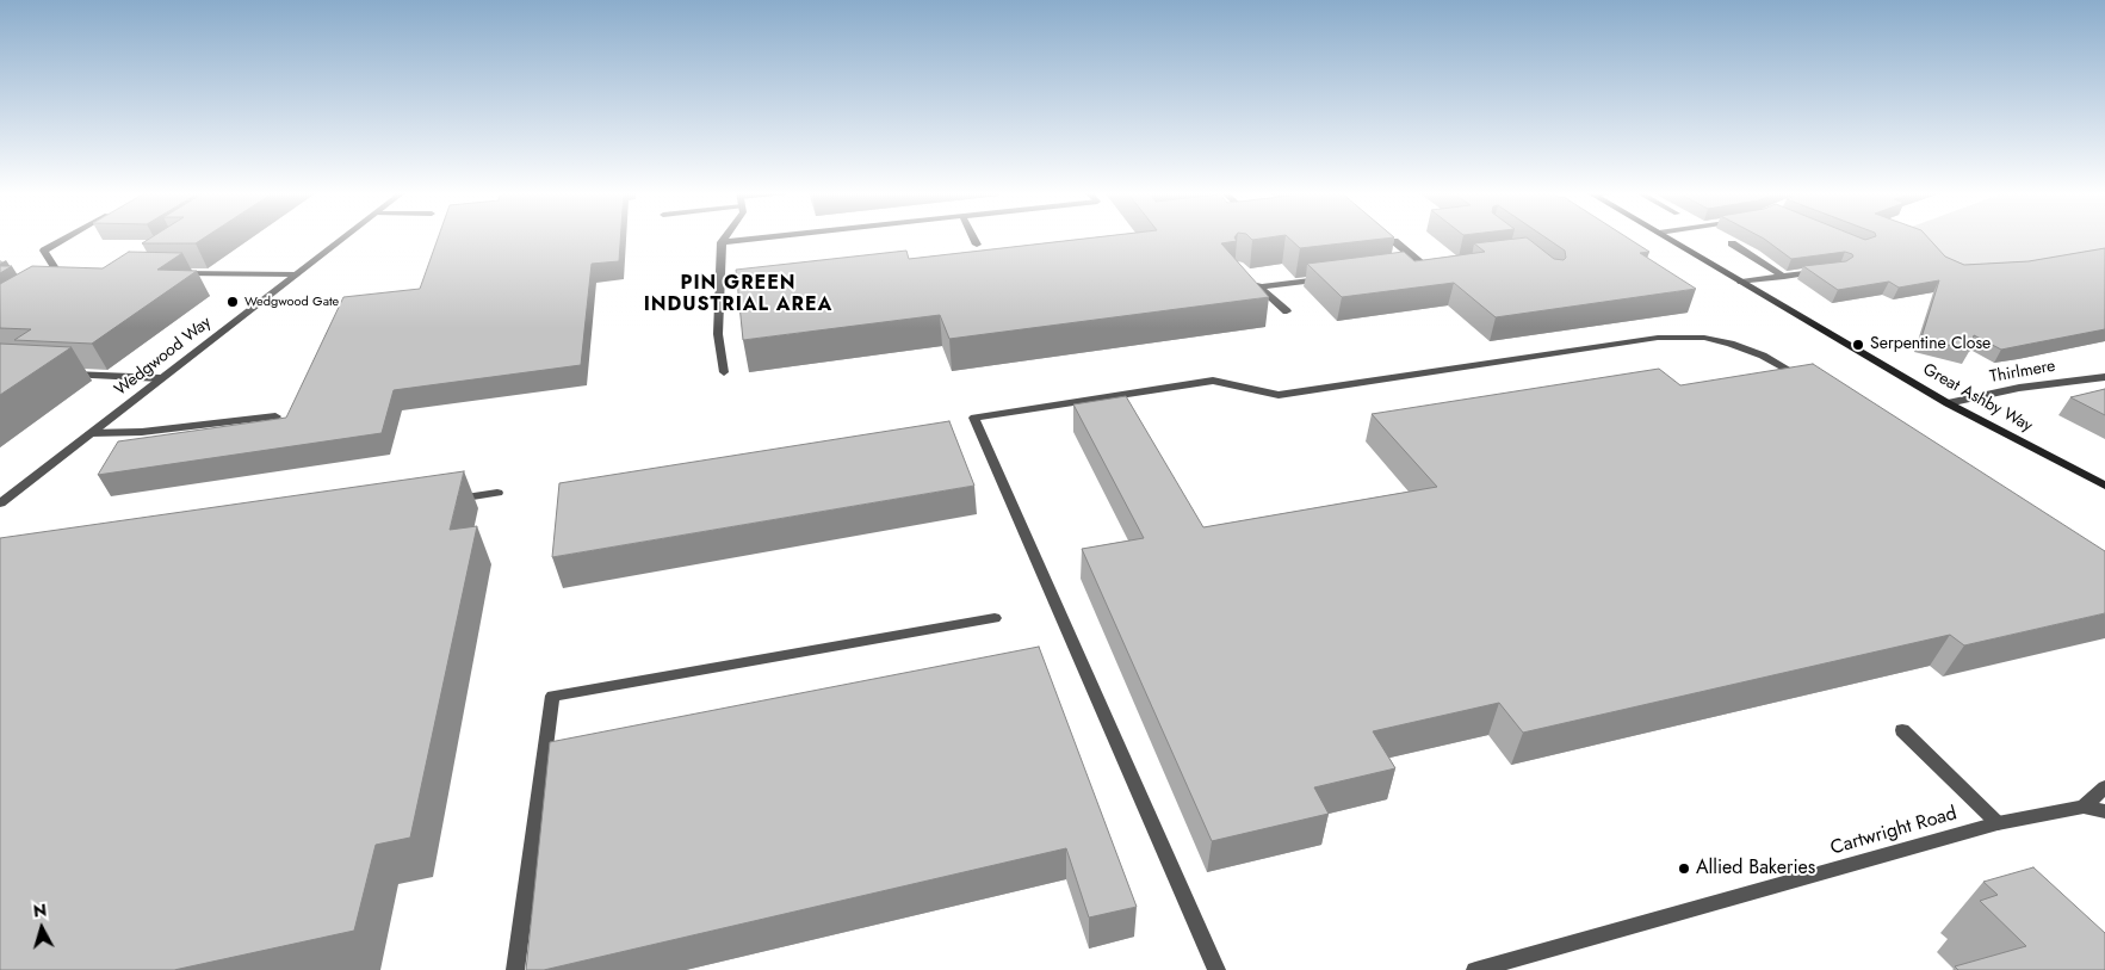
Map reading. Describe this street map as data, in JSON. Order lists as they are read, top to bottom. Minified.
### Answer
{"streets":{"street":["Wedgwood Way","Thirlmere","Great Ashby Way","Cartwright Road"]},"crossings":[["Thirlmere","Great Ashby Way"]],"districts":["PIN GREEN INDUSTRIAL AREA"],"places":["Wedgwood Gate","Serpentine Close","Allied Bakeries"],"north":"top"}
